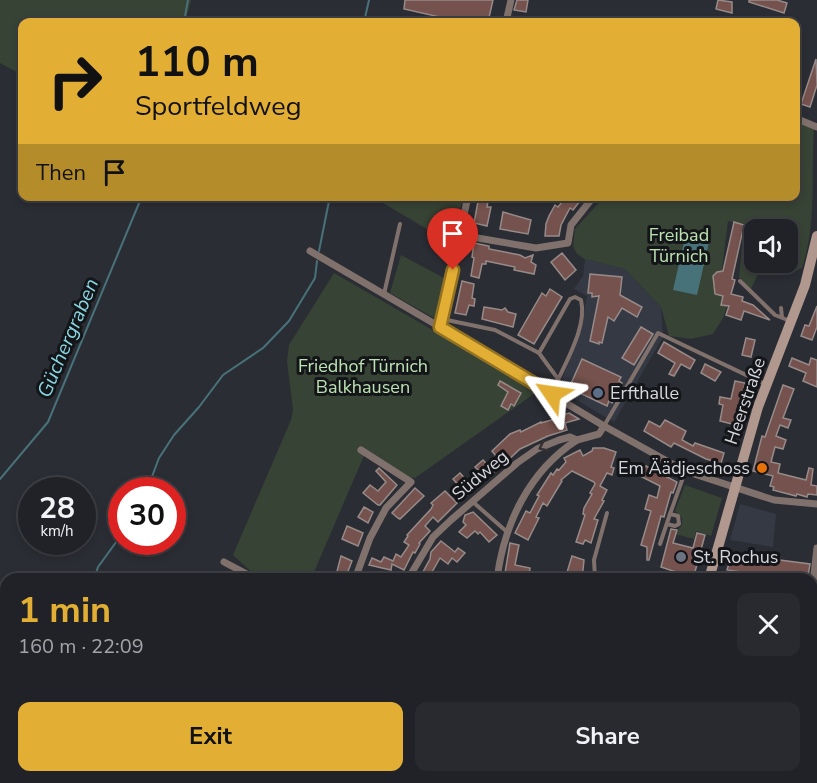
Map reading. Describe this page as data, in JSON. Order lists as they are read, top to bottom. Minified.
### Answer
{"streets":{"main road":["Heerstraße"],"street":["Südweg"]},"water":["Güchergraben"],"parks":["Freibad Türnich","Friedhof Türnich Balkhausen"],"places":["Erfthalle","Em Äädjeschoss","St. Rochus"],"page":{"turn":["110 m","Sportfeldweg"],"then":"Then","speed":"28 km/h","limit":"30","heading":["1 min","160 m · 22:09"],"buttons":["Exit","Share"]}}
